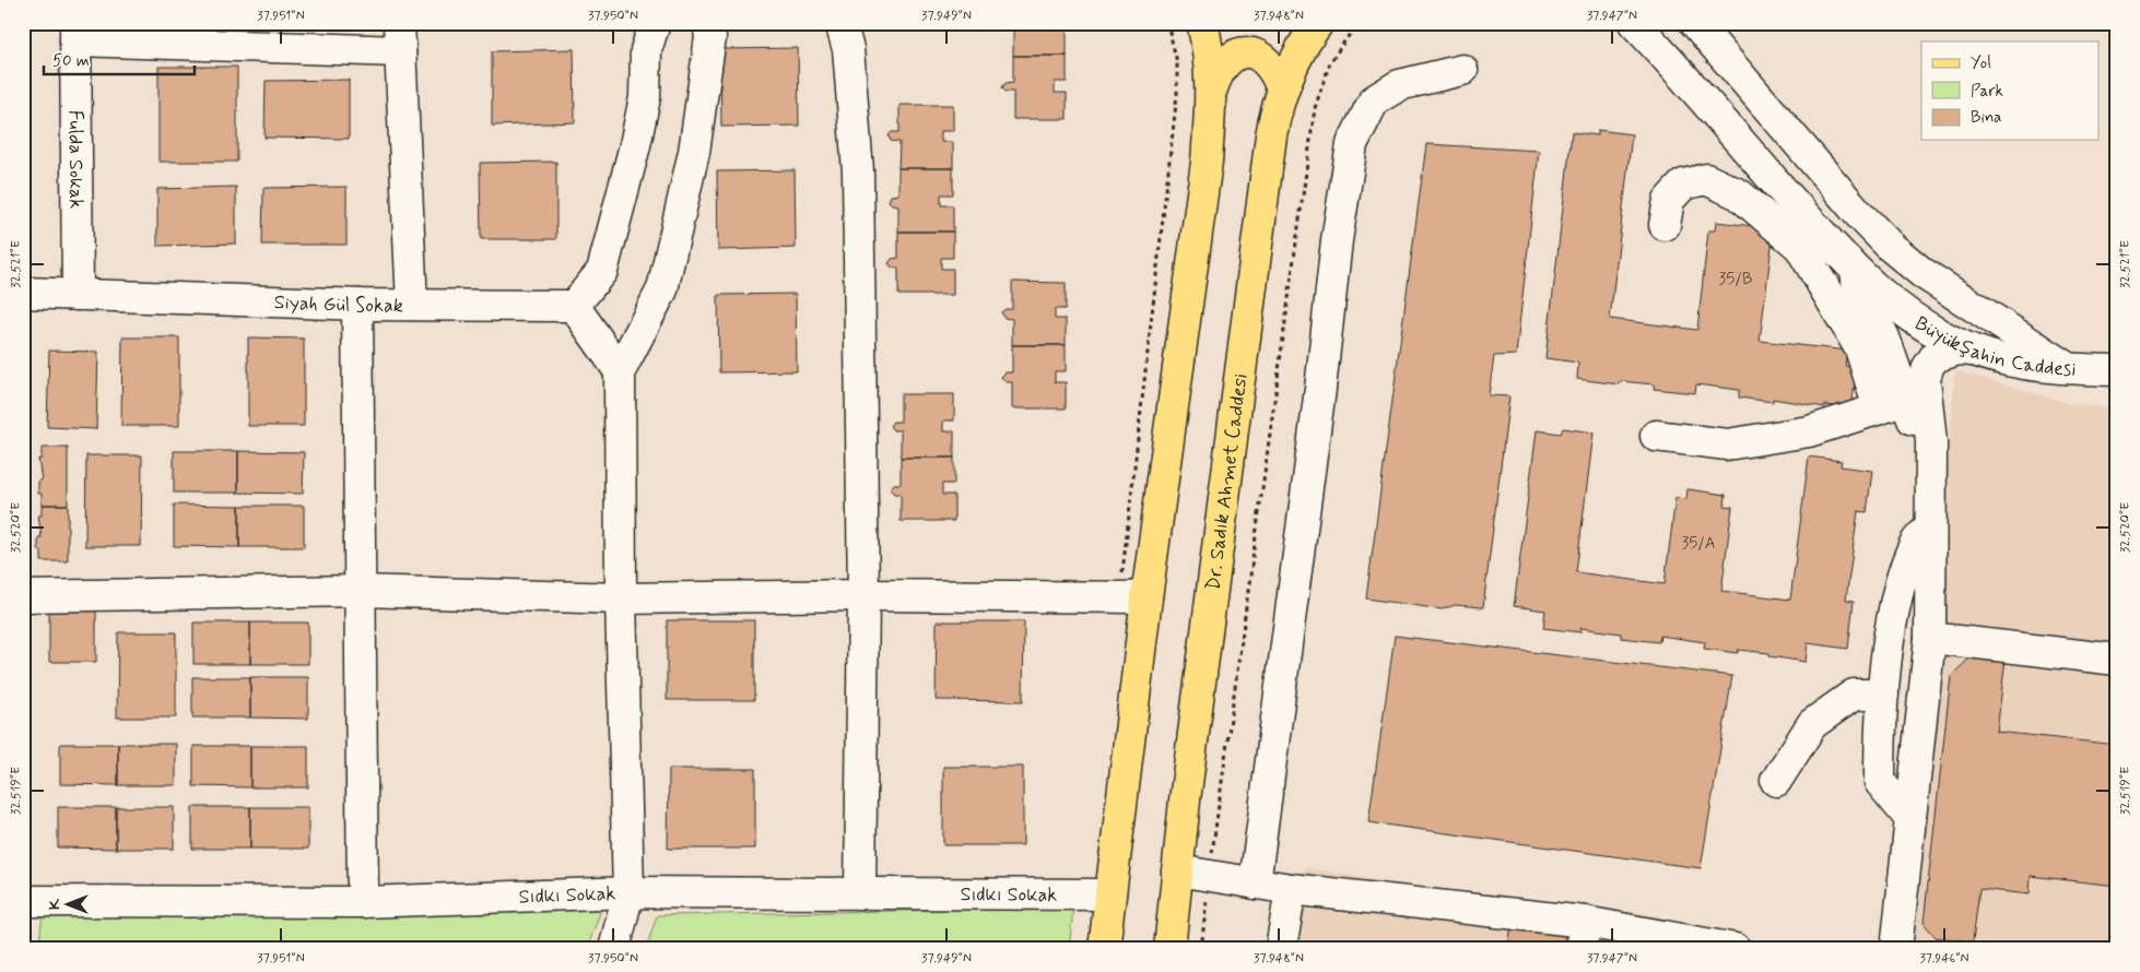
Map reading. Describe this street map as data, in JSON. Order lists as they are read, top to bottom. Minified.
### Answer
{"streets":{"main road":["Dr. Sadık Ahmet Caddesi"],"street":["Fulda Sokak","Siyah Gül Sokak","Büyükşahin Caddesi","Sıdkı Sokak"]},"crossings":[["Fulda Sokak","Siyah Gül Sokak"]],"house_numbers":["35/B","35/A"],"legend":["Yol","Park","Bina"],"scale_bar":"50 m","north":"left","coordinates":["37.951°N","37.950°N","37.949°N","37.948°N","37.947°N","32.521°E","32.520°E","32.519°E","37.946°N"]}
